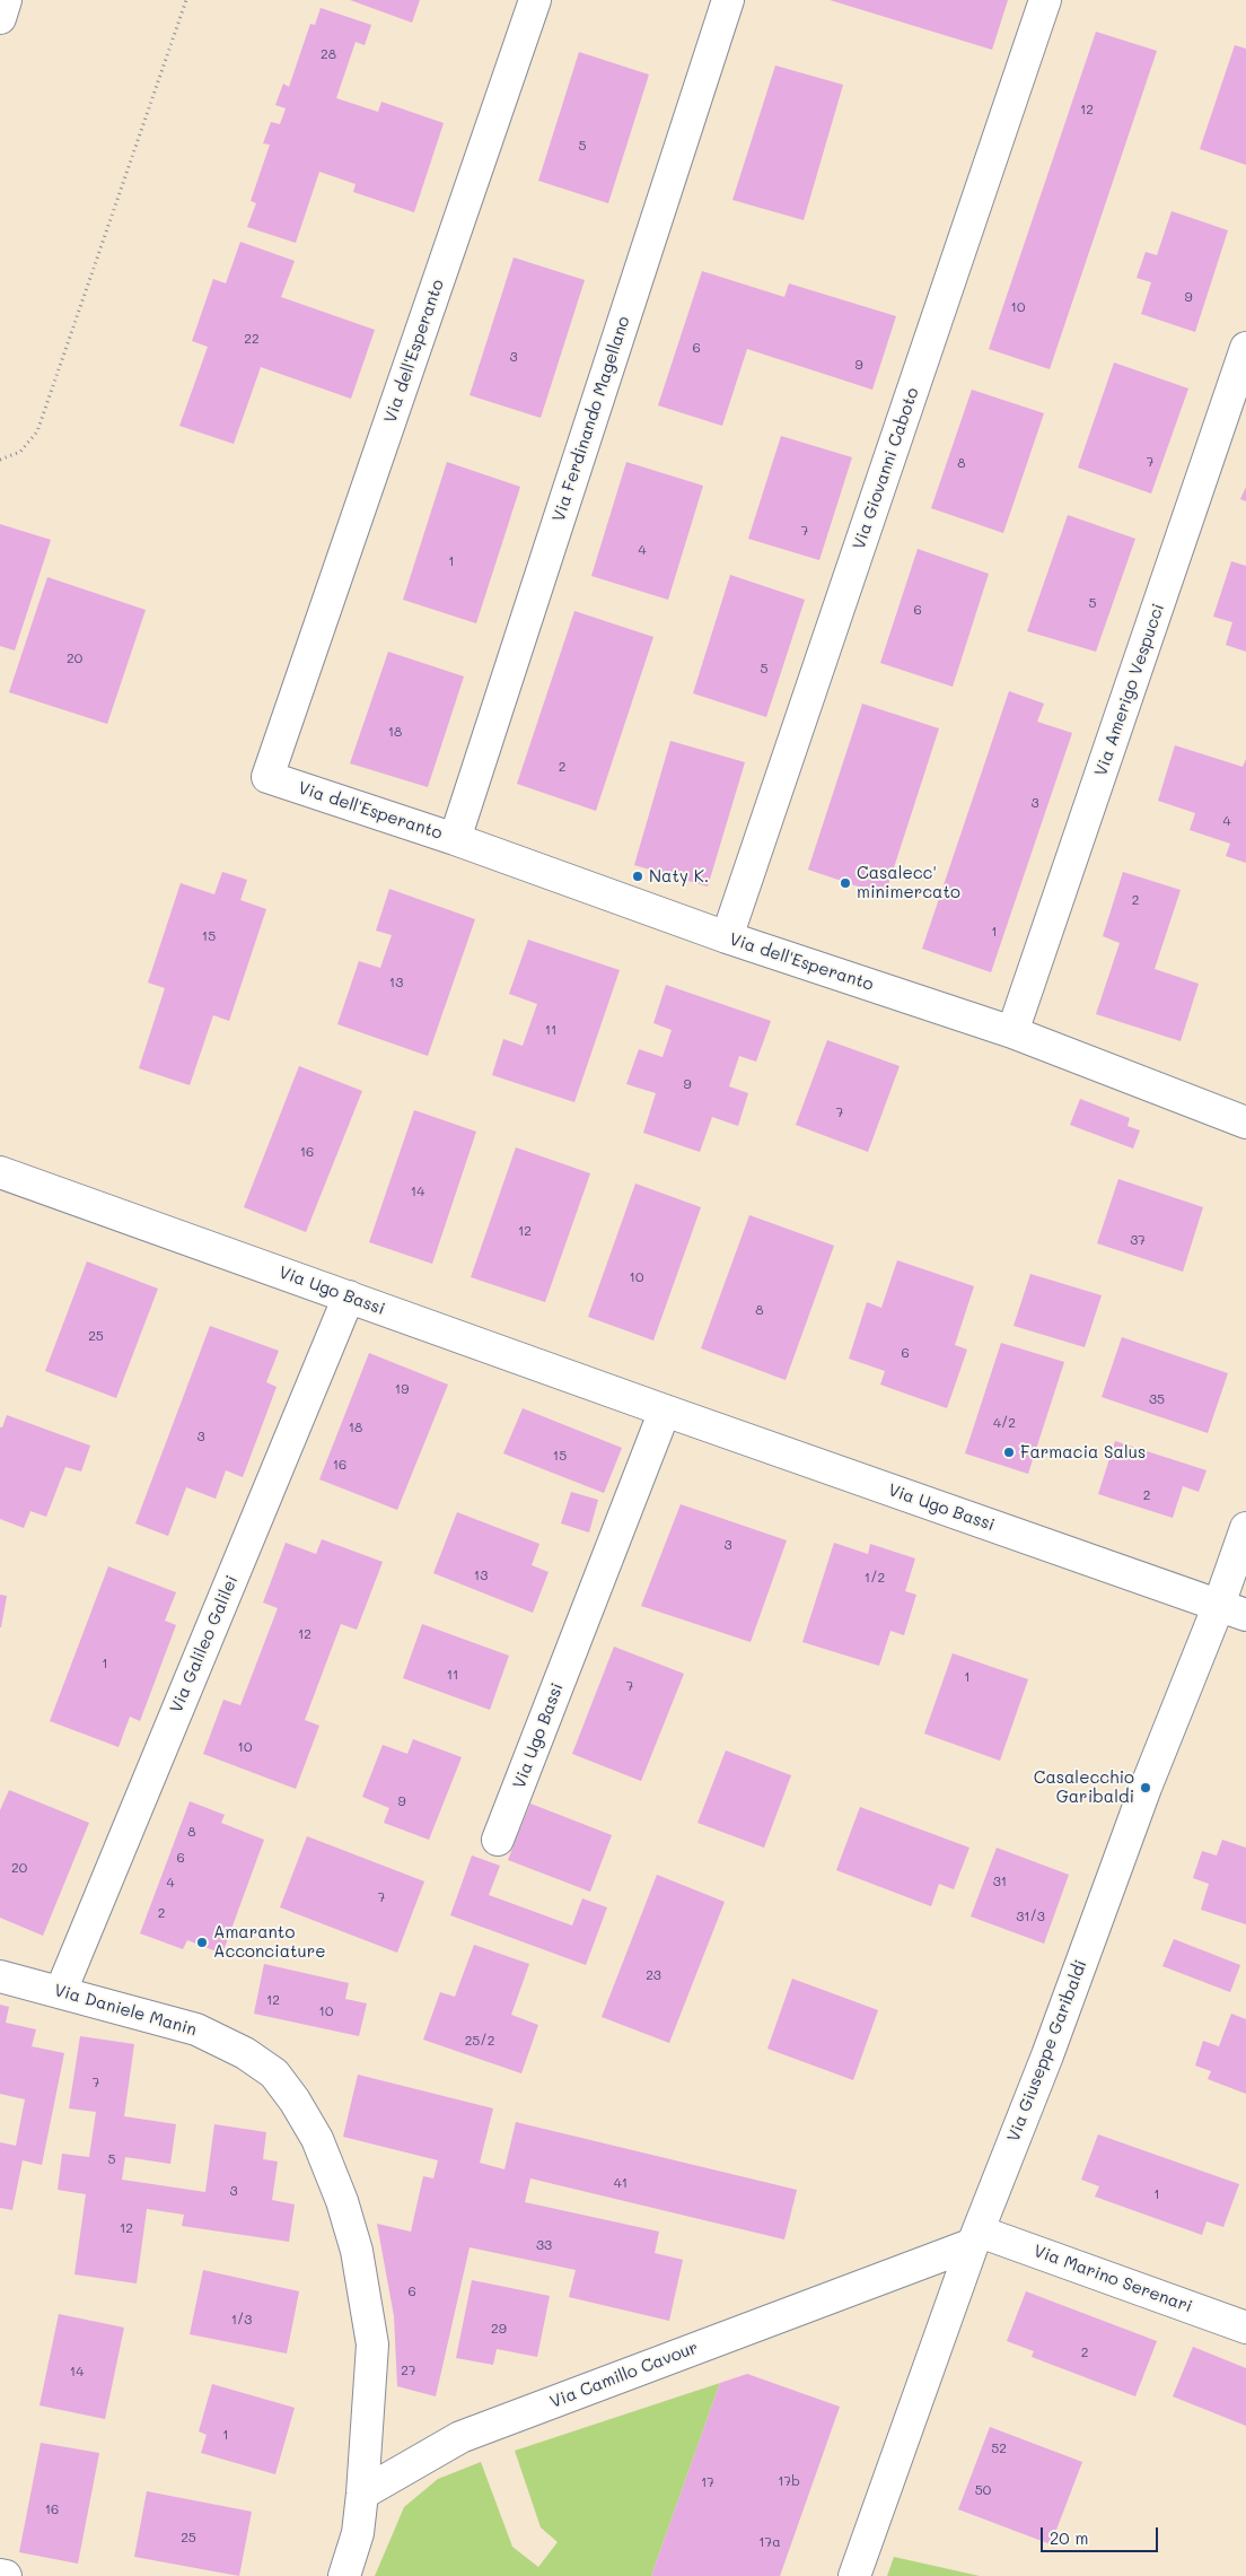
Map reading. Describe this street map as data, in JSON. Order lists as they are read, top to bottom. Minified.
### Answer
{"streets":{"street":["Via dell'Esperanto","Via Ferdinando Magellano","Via Giovanni Caboto","Via Amerigo Vespucci","Via Ugo Bassi","Via Galileo Galilei","Via Daniele Manin","Via Giuseppe Garibaldi","Via Marino Serenari","Via Camillo Cavour"]},"crossings":[["Via dell'Esperanto","Via Ferdinando Magellano"],["Via dell'Esperanto","Via Giovanni Caboto"],["Via dell'Esperanto","Via Amerigo Vespucci"],["Via Ugo Bassi","Via Galileo Galilei"],["Via Ugo Bassi","Via Giuseppe Garibaldi"],["Via Galileo Galilei","Via Daniele Manin"],["Via Daniele Manin","Via Camillo Cavour"],["Via Giuseppe Garibaldi","Via Marino Serenari"],["Via Giuseppe Garibaldi","Via Camillo Cavour"],["Via Marino Serenari","Via Camillo Cavour"]],"places":["Naty K.","Casalecc' minimercato","Farmacia Salus","Casalecchio Garibaldi","Amaranto Acconciature"],"house_numbers":["28","12","5","9","10","22","6","3","9","7","8","7","4","1","5","6","20","5","18","2","3","4","2","1","15","13","11","9","7","16","14","12","37","10","8","25","6","19","35","4/2","18","3","15","16","2","3","13","1/2","12","1","11","1","7","10","9","8","6","20","31","4","7","2","31/3","23","12","10","25/2","7","5","41","3","1","12","33","6","1/3","29","2","27","14","1","52","17b","17","50","16","25","17a"],"scale_bar":"20 m"}
